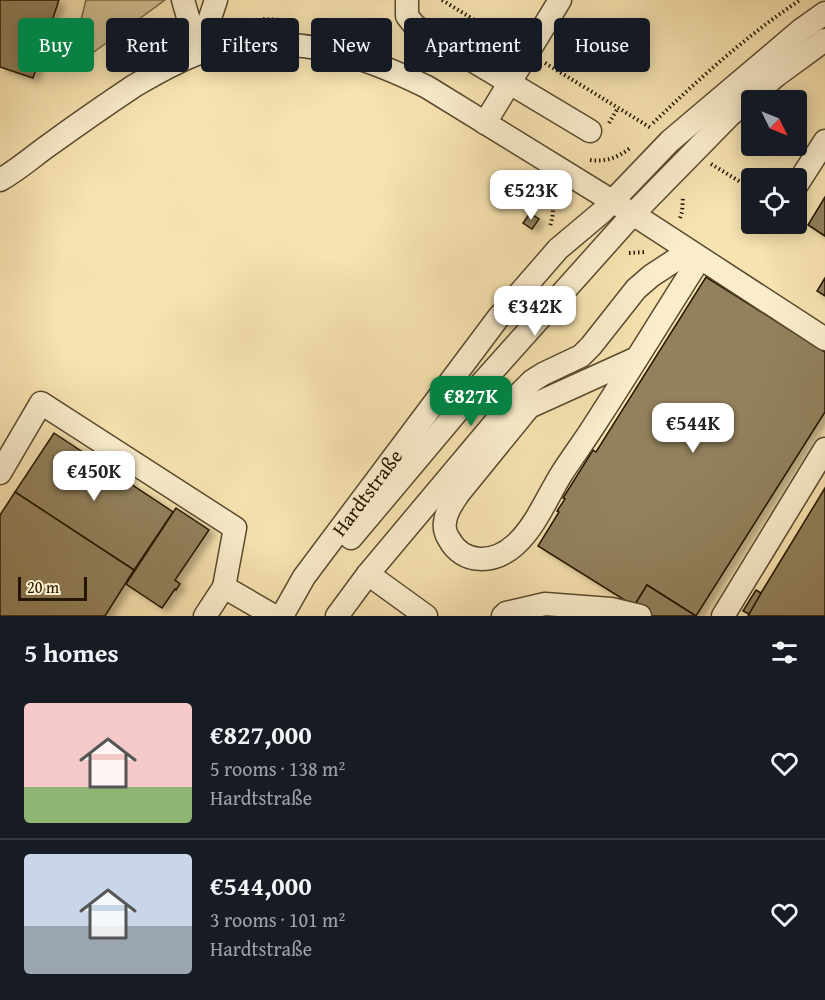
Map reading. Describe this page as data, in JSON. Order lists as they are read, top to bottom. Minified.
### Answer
{"streets":{"street":["Hardtstraße"]},"scale_bar":"20 m","north":"bottom right","page":{"chip":["Buy","Rent","Filters","New","Apartment","House"],"price":["€523K","€342K","€827K","€544K","€450K"],"scale":"20 m","heading":"5 homes","list":[{"name":"€827,000","note":"5 rooms · 138 m² · Hardtstraße"},{"name":"€544,000","note":"3 rooms · 101 m² · Hardtstraße"}]}}
